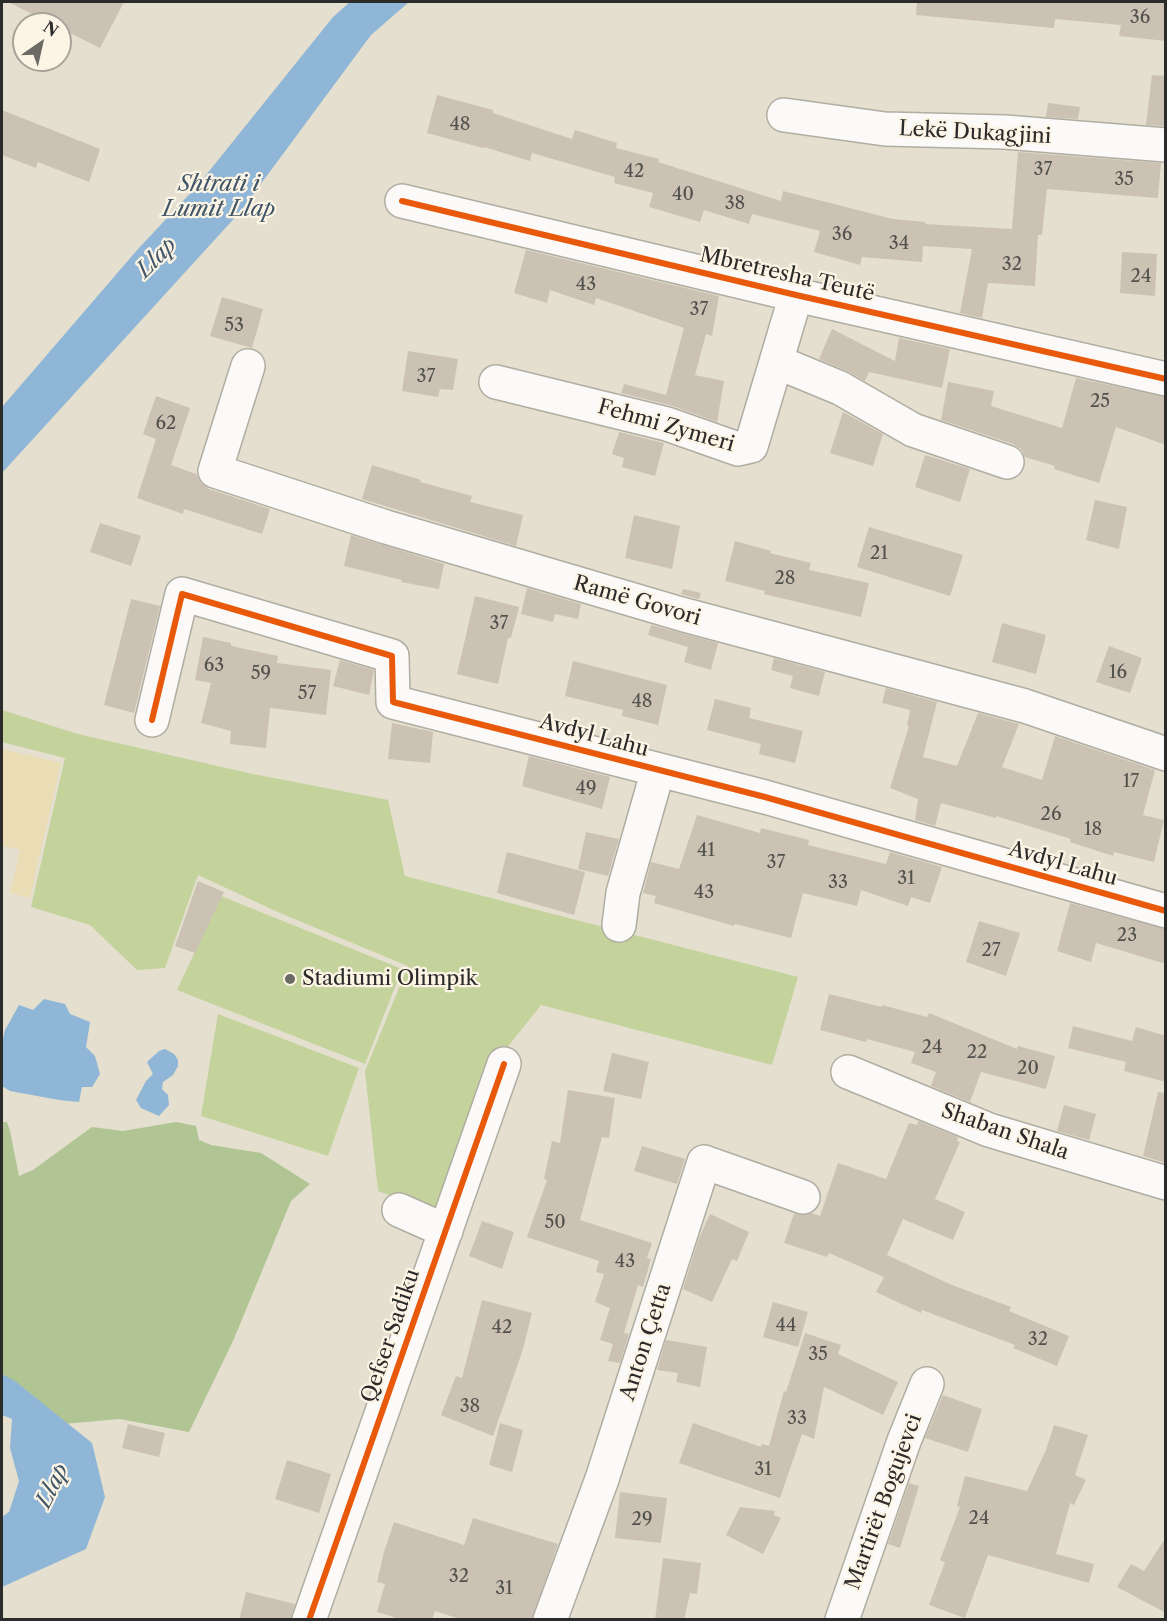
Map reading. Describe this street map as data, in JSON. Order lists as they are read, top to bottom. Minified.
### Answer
{"streets":{"street":["Lekë Dukagjini","Mbretresha Teutë","Fehmi Zymeri","Ramë Govori","Avdyl Lahu","Shaban Shala","Qefser Sadiku","Anton Çetta","Martirët Bogujevci"]},"crossings":[["Mbretresha Teutë","Fehmi Zymeri"]],"water":["Shtrati i Lumit Llap","Llap"],"places":["Stadiumi Olimpik"],"house_numbers":["36","48","37","42","35","40","38","36","34","32","24","43","37","53","37","25","62","21","28","37","63","16","59","57","48","17","49","26","18","41","37","31","33","43","23","27","24","22","20","50","43","44","42","32","35","38","33","31","24","29","32","31"],"north":"top right"}
